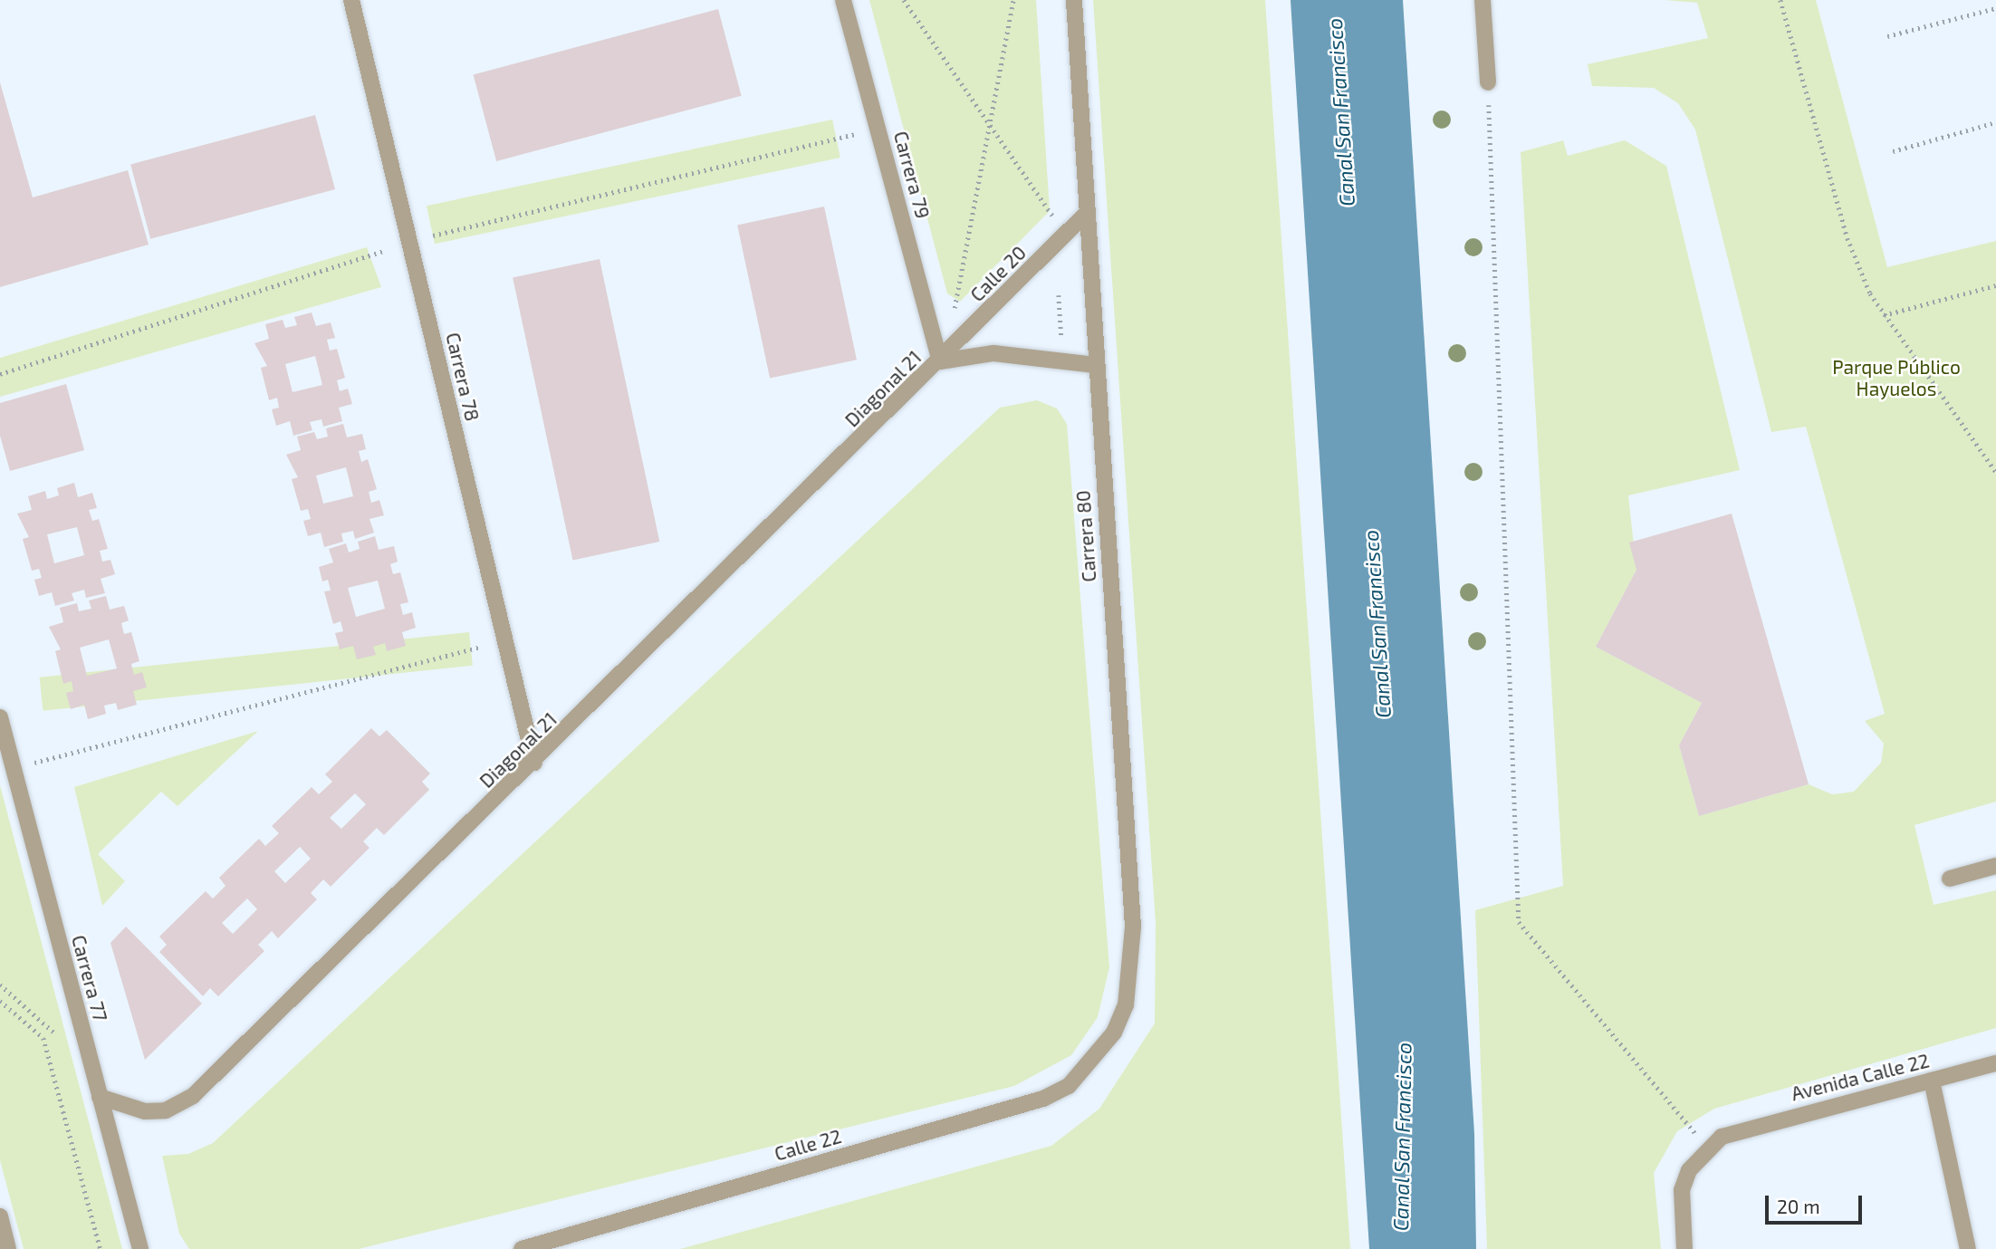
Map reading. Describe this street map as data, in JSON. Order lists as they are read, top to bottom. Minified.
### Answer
{"streets":{"street":["Carrera 79","Calle 20","Carrera 78","Diagonal 21","Carrera 80","Carrera 77","Avenida Calle 22","Calle 22"]},"crossings":[["Carrera 79","Calle 20"],["Carrera 79","Diagonal 21"],["Calle 20","Diagonal 21"],["Calle 20","Carrera 80"],["Carrera 78","Diagonal 21"],["Diagonal 21","Carrera 77"],["Carrera 80","Calle 22"]],"water":["Canal San Francisco"],"parks":["Parque Público Hayuelos"],"scale_bar":"20 m"}
